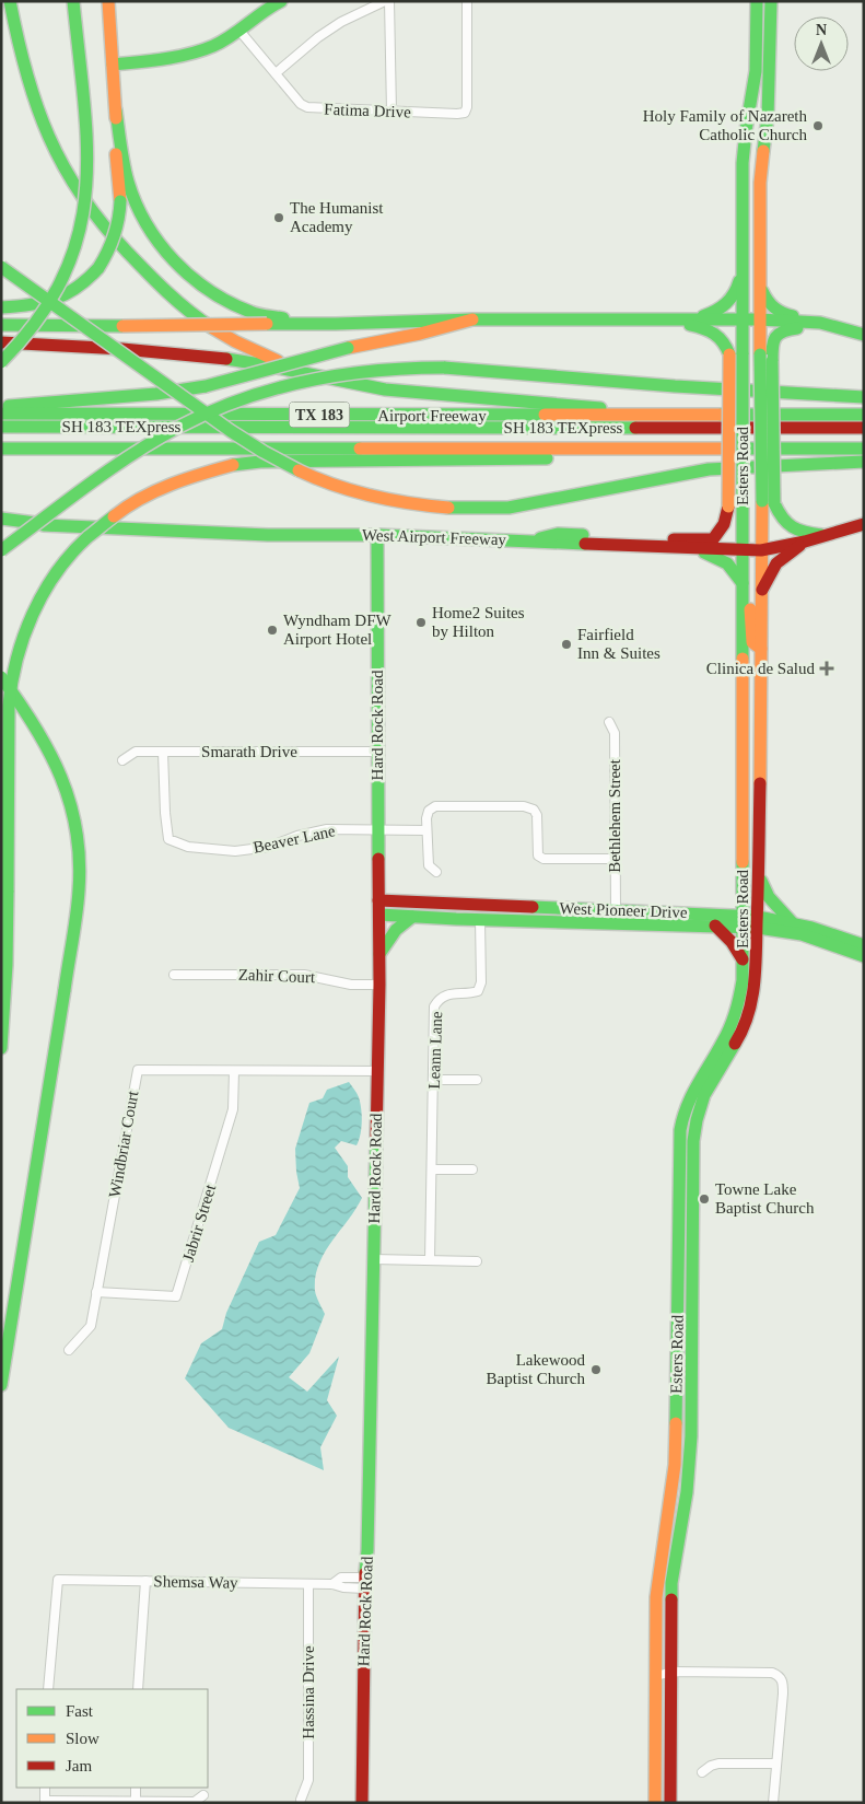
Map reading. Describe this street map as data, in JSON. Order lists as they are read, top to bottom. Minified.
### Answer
{"streets":{"main road":["TX 183","Airport Freeway","SH 183 TEXpress","Esters Road","West Airport Freeway","Hard Rock Road","West Pioneer Drive"],"street":["Fatima Drive","Smarath Drive","Bethlehem Street","Beaver Lane","Zahir Court","Leann Lane","Windbriar Court","Jabrir Street","Shemsa Way","Hassina Drive"]},"crossings":[["Esters Road","West Airport Freeway"],["Esters Road","West Pioneer Drive"],["West Airport Freeway","Hard Rock Road"],["Hard Rock Road","Smarath Drive"],["Hard Rock Road","Beaver Lane"],["Hard Rock Road","West Pioneer Drive"],["Hard Rock Road","Zahir Court"],["Hard Rock Road","Windbriar Court"],["Hard Rock Road","Shemsa Way"],["Smarath Drive","Beaver Lane"],["Bethlehem Street","West Pioneer Drive"],["West Pioneer Drive","Leann Lane"],["Windbriar Court","Jabrir Street"],["Shemsa Way","Hassina Drive"]],"places":{"other":["Holy Family of Nazareth Catholic Church","The Humanist Academy","Home2 Suites by Hilton","Wyndham DFW Airport Hotel","Fairfield Inn & Suites","Towne Lake Baptist Church","Lakewood Baptist Church"],"health":["Clinica de Salud"]},"legend":["Fast","Slow","Jam"],"north":"top"}
